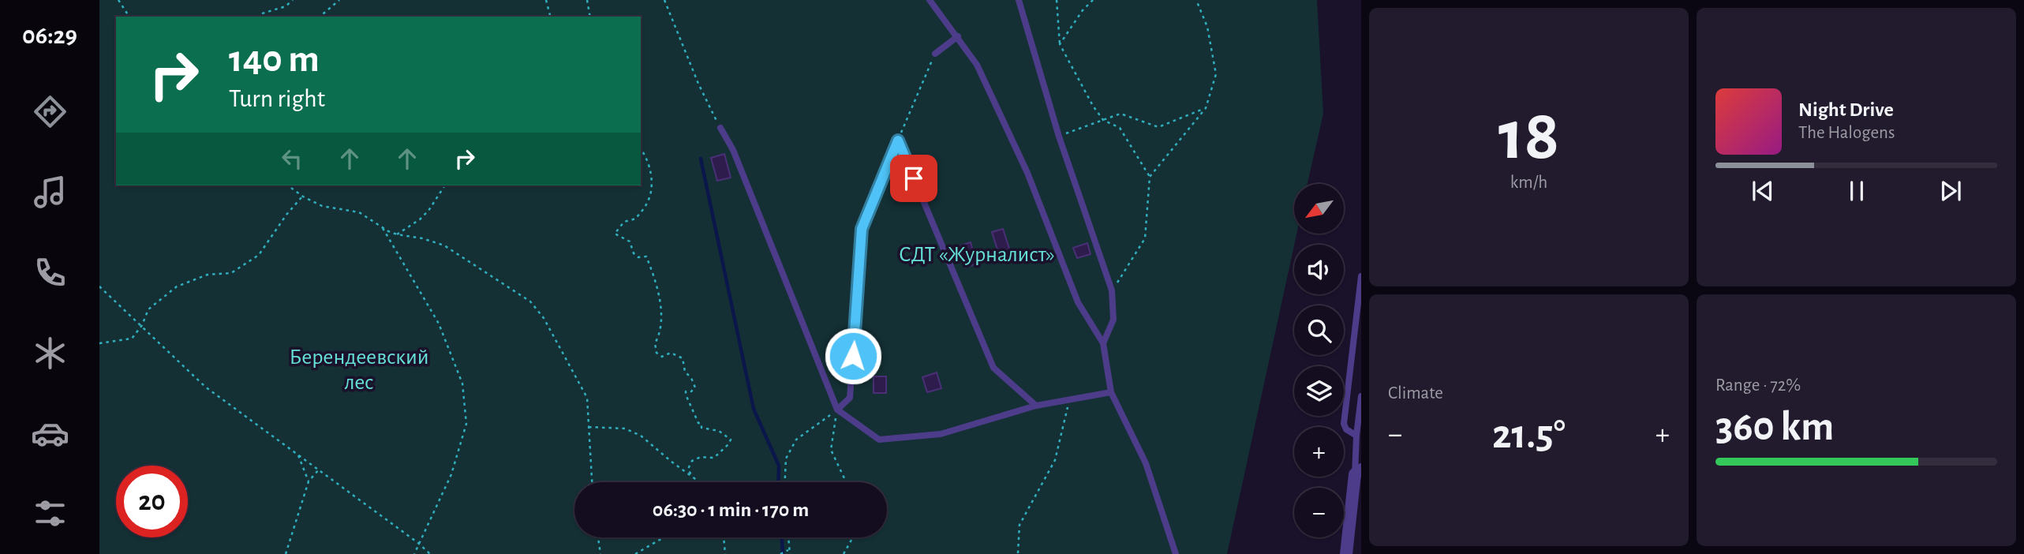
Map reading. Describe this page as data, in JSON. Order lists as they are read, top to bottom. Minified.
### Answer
{"parks":["СДТ «Журналист»","Берендеевский лес"],"north":"bottom left","page":{"tabs":"06:29","tile":[["18","km/h"],"Climate",["Range · 72%","360 km"]],"turn":["140 m","Turn right"],"song":["Night Drive","The Halogens"],"map_buttons":["+","−"],"heat":["−","21.5°","+"],"limit":"20","trip":"06:30 · 1 min · 170 m"}}
